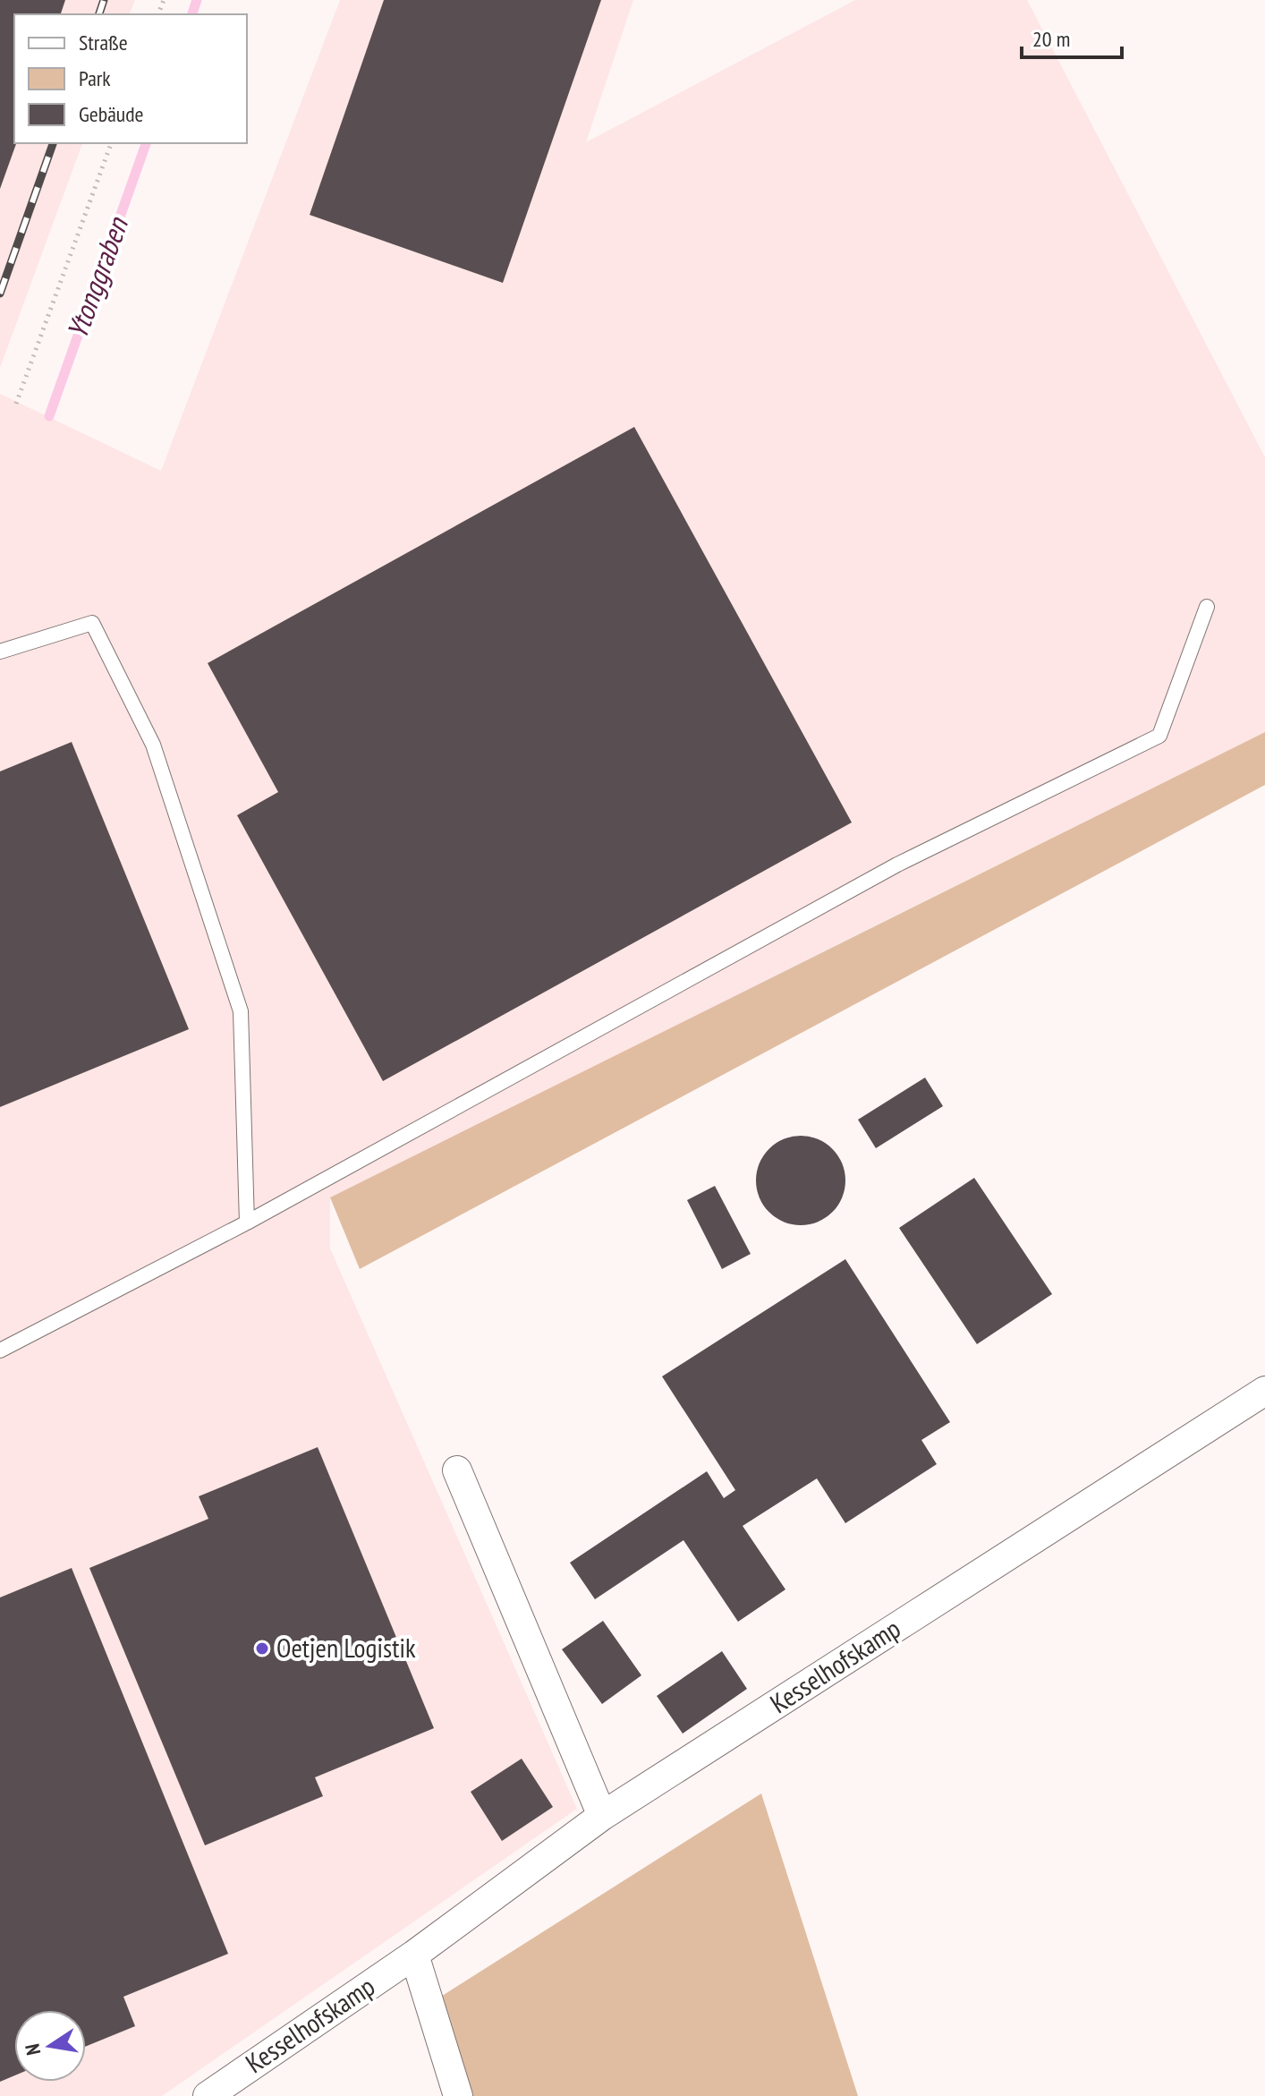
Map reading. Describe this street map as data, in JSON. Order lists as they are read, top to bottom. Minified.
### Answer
{"streets":{"street":["Kesselhofskamp"]},"water":["Ytonggraben"],"places":["Oetjen Logistik"],"legend":["Straße","Park","Gebäude"],"scale_bar":"20 m","north":"left"}
